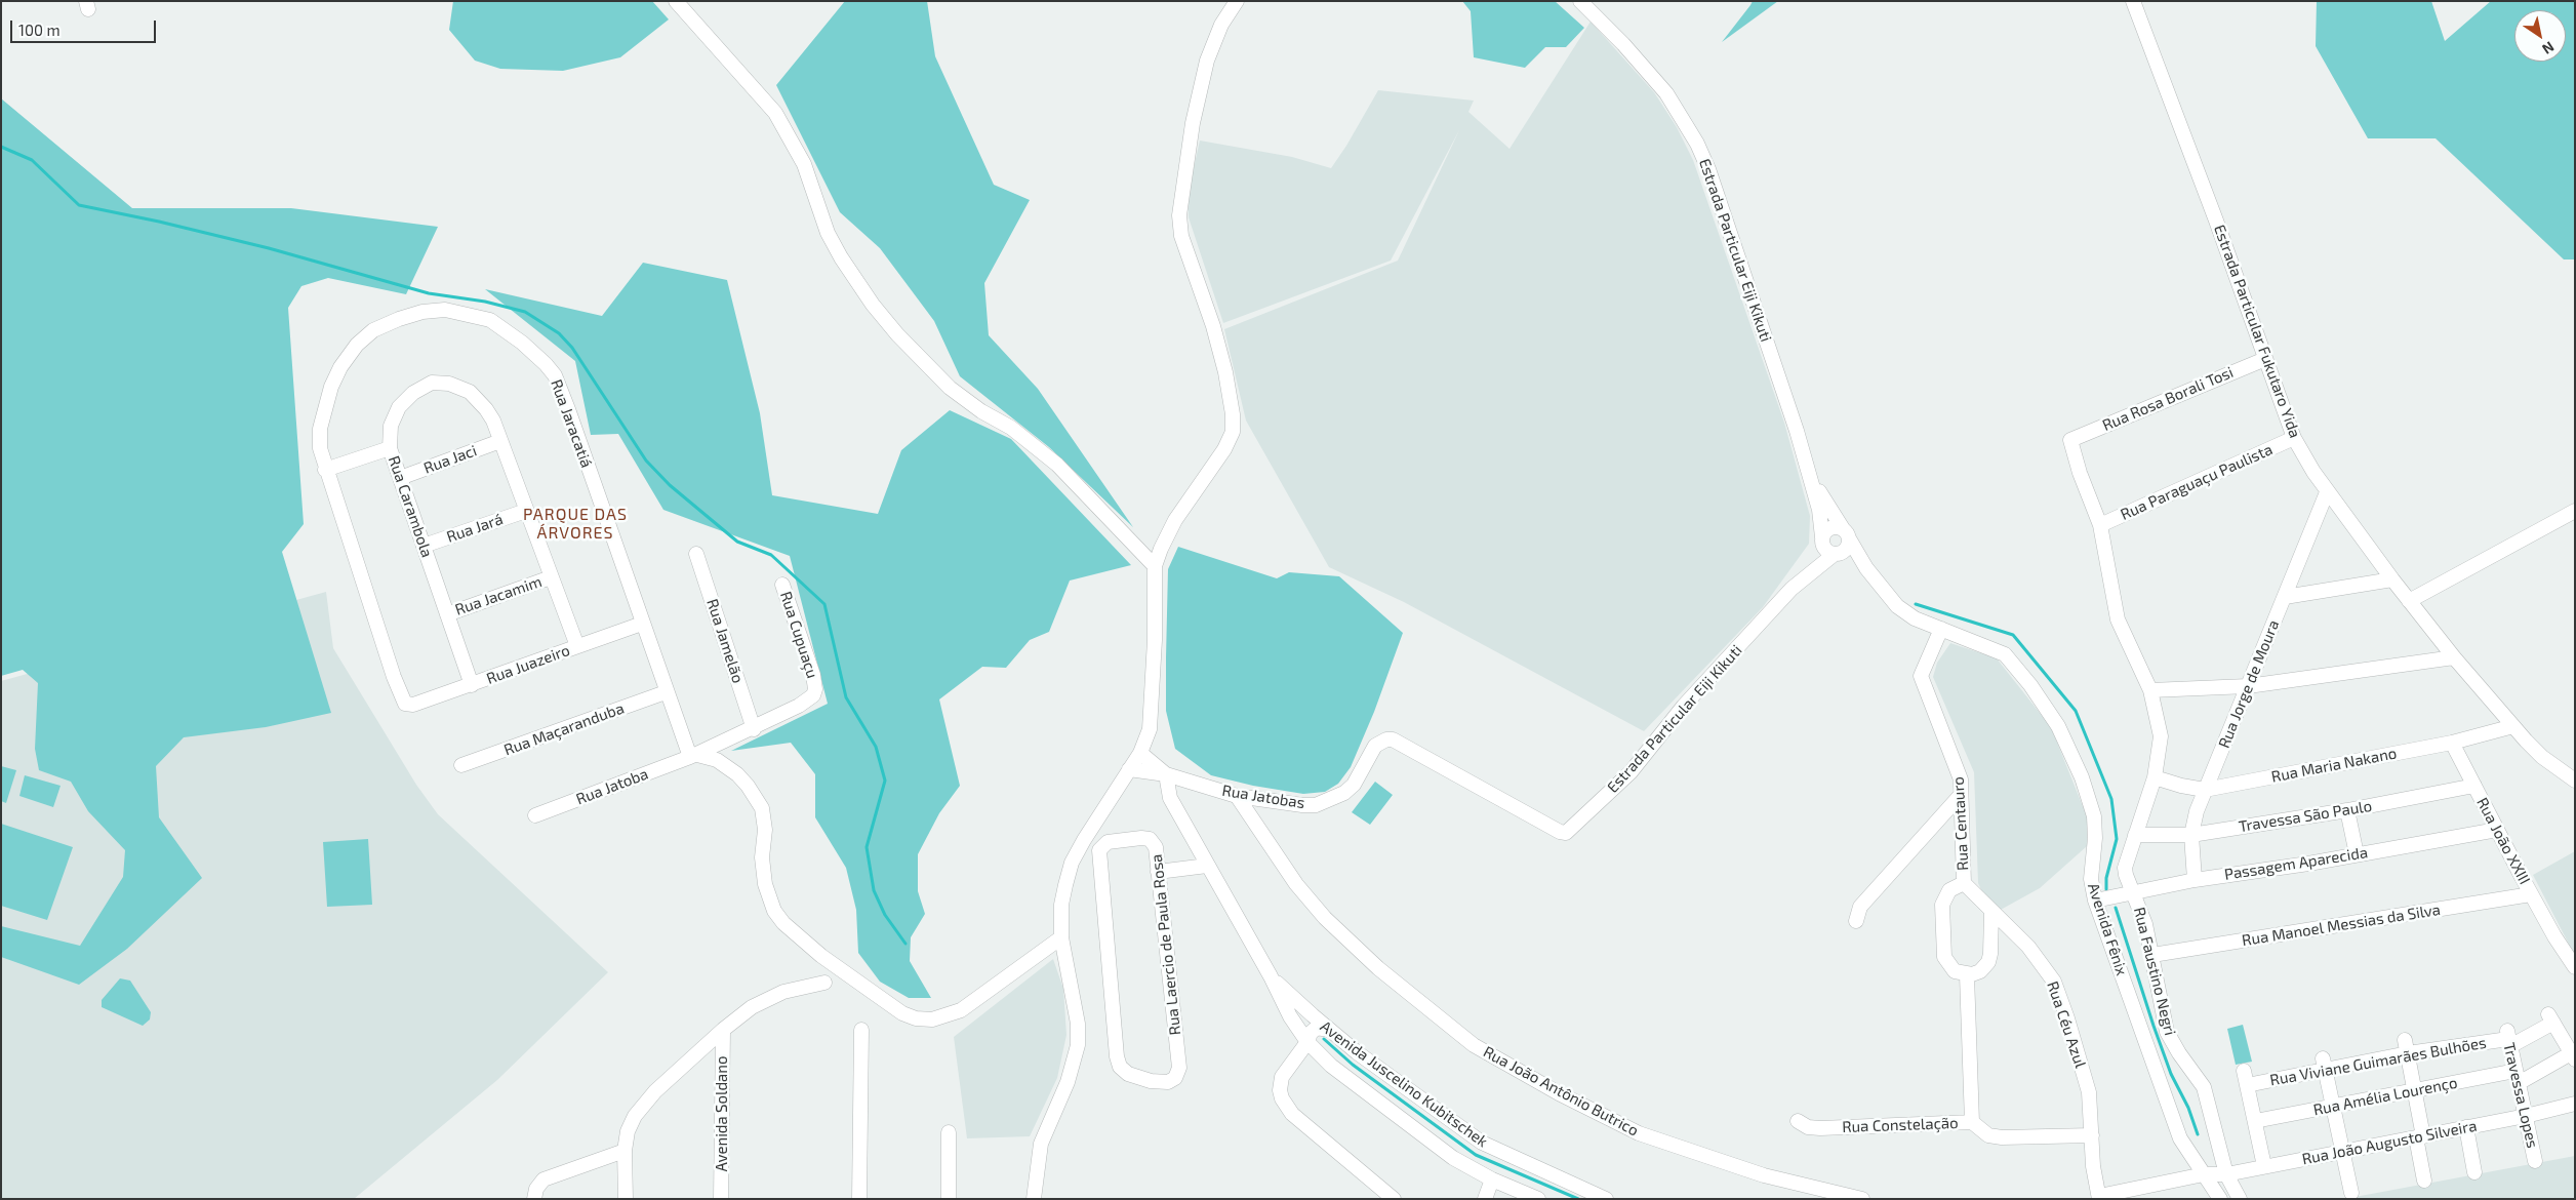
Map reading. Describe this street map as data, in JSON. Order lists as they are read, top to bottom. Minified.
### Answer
{"streets":{"street":["Estrada Particular Eiji Kikuti","Estrada Particular Fukutaro Yida","Rua Rosa Borali Tosi","Rua Jaracatiá","Rua Jaci","Rua Paraguaçu Paulista","Rua Carambola","Rua Jará","Rua Jacamim","Rua Cupuaçu","Rua Jamelão","Rua Juazeiro","Rua Jorge de Moura","Rua Maçaranduba","Rua Maria Nakano","Rua Jatoba","Rua Jatobas","Travessa São Paulo","Rua Centauro","Rua João XXIII","Passagem Aparecida","Rua Manoel Messias da Silva","Avenida Fênix","Rua Laercio de Paula Rosa","Rua Faustino Negri","Rua Céu Azul","Rua Viviane Guimarães Bulhões","Avenida Juscelino Kubitschek","Rua João Antônio Butrico","Travessa Lopes","Rua Amélia Lourenço","Avenida Soldano","Rua Constelação","Rua João Augusto Silveira"]},"crossings":[["Estrada Particular Eiji Kikuti","Rua Jatobas"],["Estrada Particular Eiji Kikuti","Avenida Fênix"],["Estrada Particular Fukutaro Yida","Rua Rosa Borali Tosi"],["Estrada Particular Fukutaro Yida","Rua Paraguaçu Paulista"],["Estrada Particular Fukutaro Yida","Rua Jorge de Moura"],["Estrada Particular Fukutaro Yida","Rua Maria Nakano"],["Rua Rosa Borali Tosi","Rua Faustino Negri"],["Rua Jaracatiá","Rua Juazeiro"],["Rua Jaracatiá","Rua Maçaranduba"],["Rua Jaracatiá","Rua Jatoba"],["Rua Jaci","Rua Carambola"],["Rua Paraguaçu Paulista","Rua Faustino Negri"],["Rua Carambola","Rua Jará"],["Rua Carambola","Rua Jacamim"],["Rua Carambola","Rua Juazeiro"],["Rua Cupuaçu","Rua Jatoba"],["Rua Jamelão","Rua Jatoba"],["Rua Jorge de Moura","Rua Maria Nakano"],["Rua Jorge de Moura","Travessa São Paulo"],["Rua Jorge de Moura","Passagem Aparecida"],["Rua Maria Nakano","Rua João XXIII"],["Rua Maria Nakano","Rua Faustino Negri"],["Rua Jatobas","Avenida Juscelino Kubitschek"],["Rua Jatobas","Rua João Antônio Butrico"],["Travessa São Paulo","Rua João XXIII"],["Travessa São Paulo","Rua Faustino Negri"],["Rua Centauro","Avenida Fênix"],["Rua Centauro","Rua Céu Azul"],["Rua João XXIII","Passagem Aparecida"],["Rua João XXIII","Rua Manoel Messias da Silva"],["Passagem Aparecida","Avenida Fênix"],["Passagem Aparecida","Rua Faustino Negri"],["Rua Manoel Messias da Silva","Rua Faustino Negri"],["Avenida Fênix","Rua João Augusto Silveira"],["Rua Faustino Negri","Rua João Augusto Silveira"],["Rua Céu Azul","Rua Constelação"],["Rua Céu Azul","Rua João Augusto Silveira"],["Rua Viviane Guimarães Bulhões","Travessa Lopes"],["Rua Viviane Guimarães Bulhões","Rua Amélia Lourenço"],["Travessa Lopes","Rua Amélia Lourenço"],["Travessa Lopes","Rua João Augusto Silveira"]],"districts":["PARQUE DAS ÁRVORES"],"scale_bar":"100 m","north":"bottom right"}
